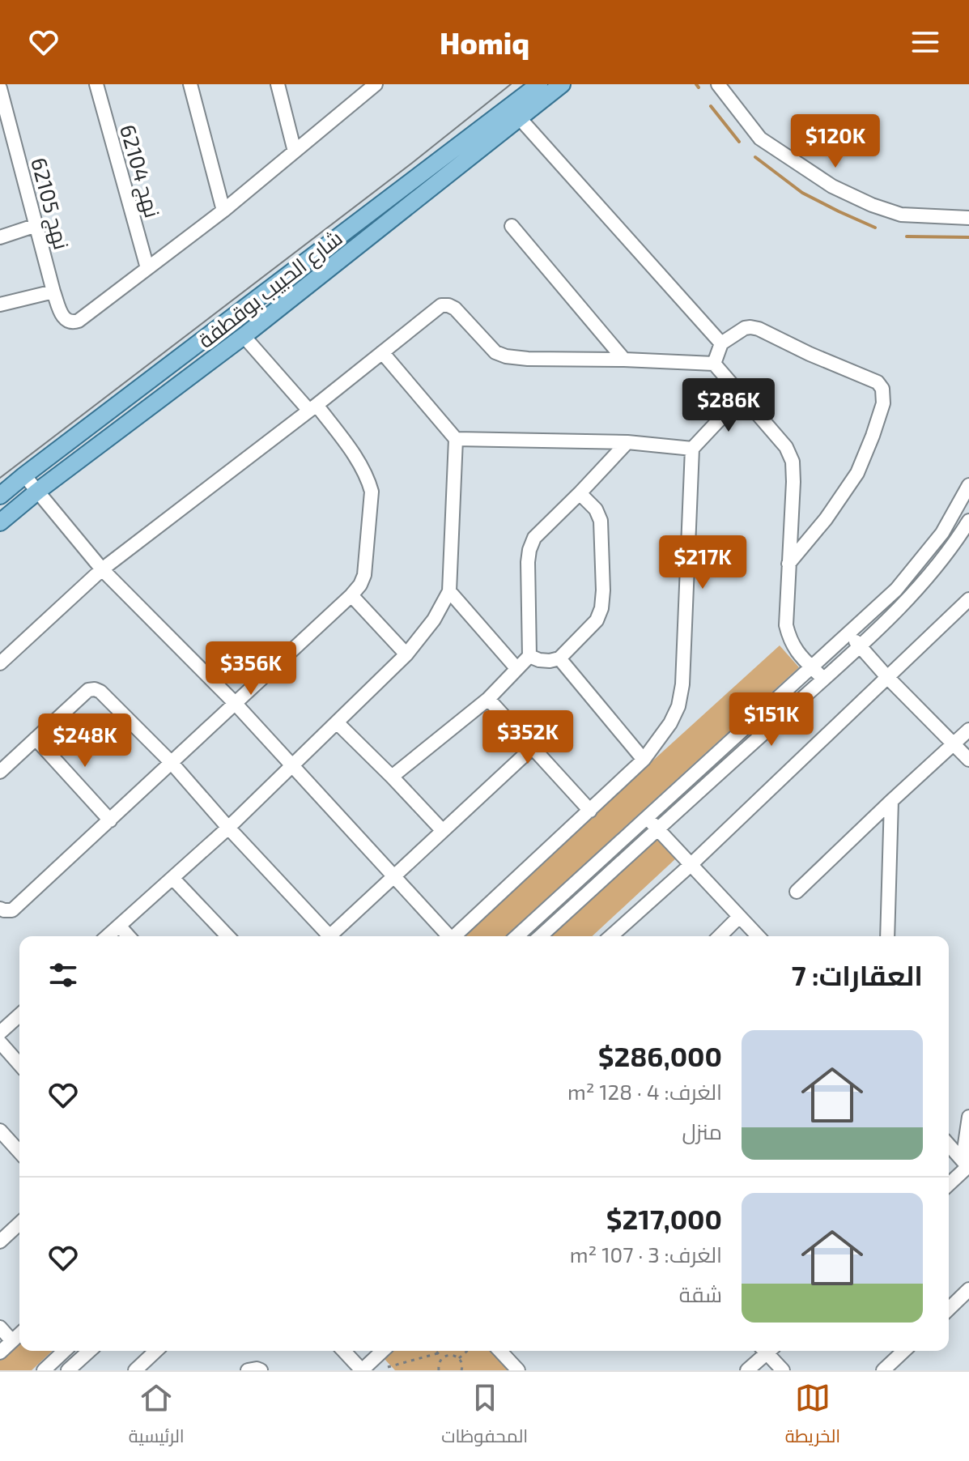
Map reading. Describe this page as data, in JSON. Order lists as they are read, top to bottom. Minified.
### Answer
{"streets":{"main road":["شارع الحبيب بوقطفة"],"street":["نهج 62104","نهج 62105"]},"crossings":[["نهج 62104","نهج 62105"]],"page":{"header":"Homiq","price":["$120K","$286K","$217K","$356K","$151K","$352K","$248K"],"heading":"العقارات: 7","list":[{"name":"$286,000","note":"الغرف: 4 · 128 m² · منزل"},{"name":"$217,000","note":"الغرف: 3 · 107 m² · شقة"}],"tabs":["الخريطة","المحفوظات","الرئيسية"]}}
